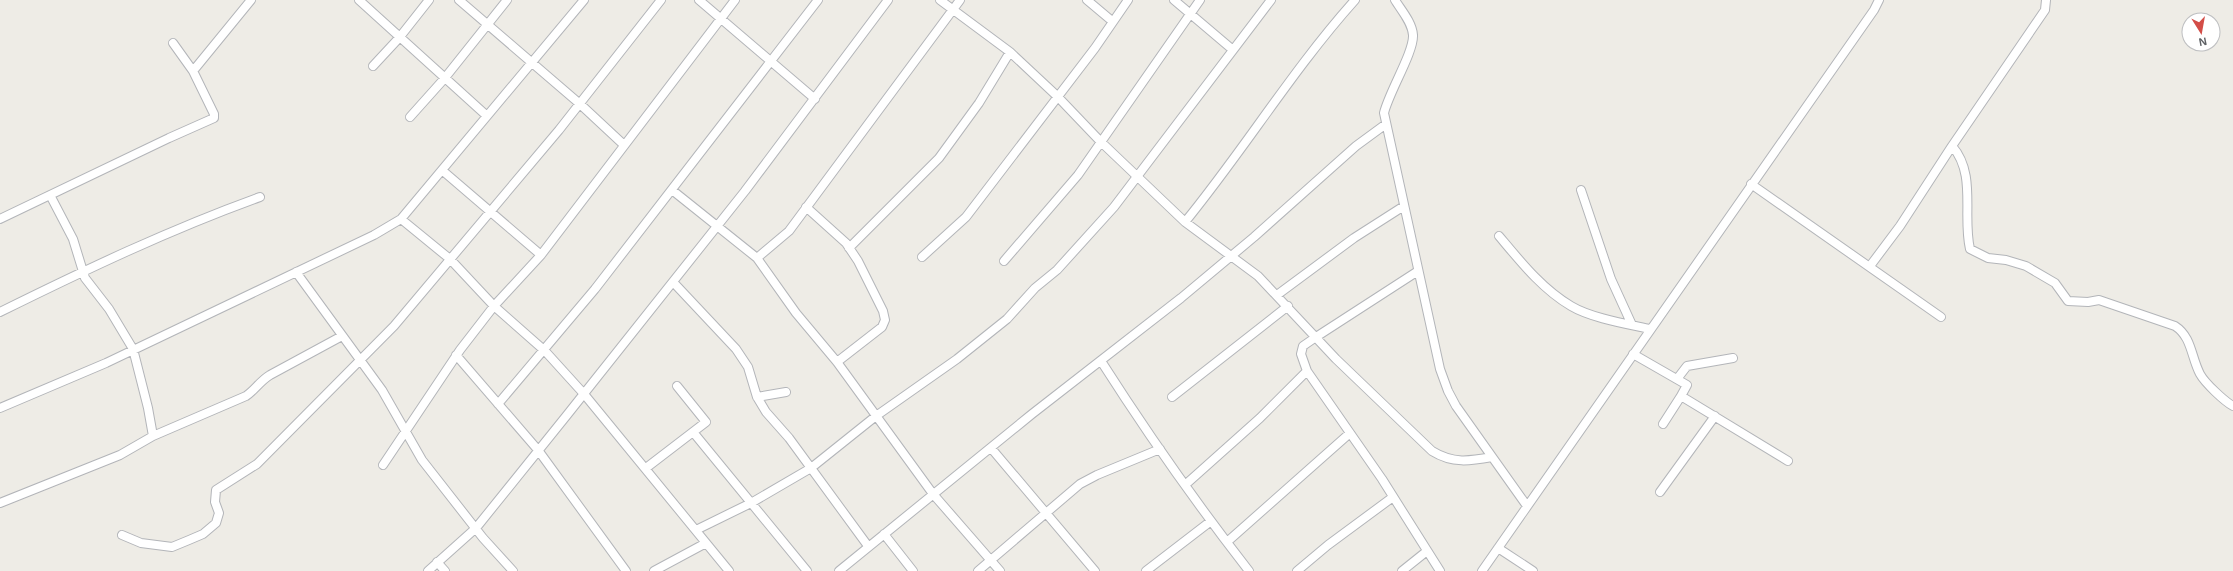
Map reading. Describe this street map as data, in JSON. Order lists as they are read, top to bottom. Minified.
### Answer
{"north":"bottom"}
